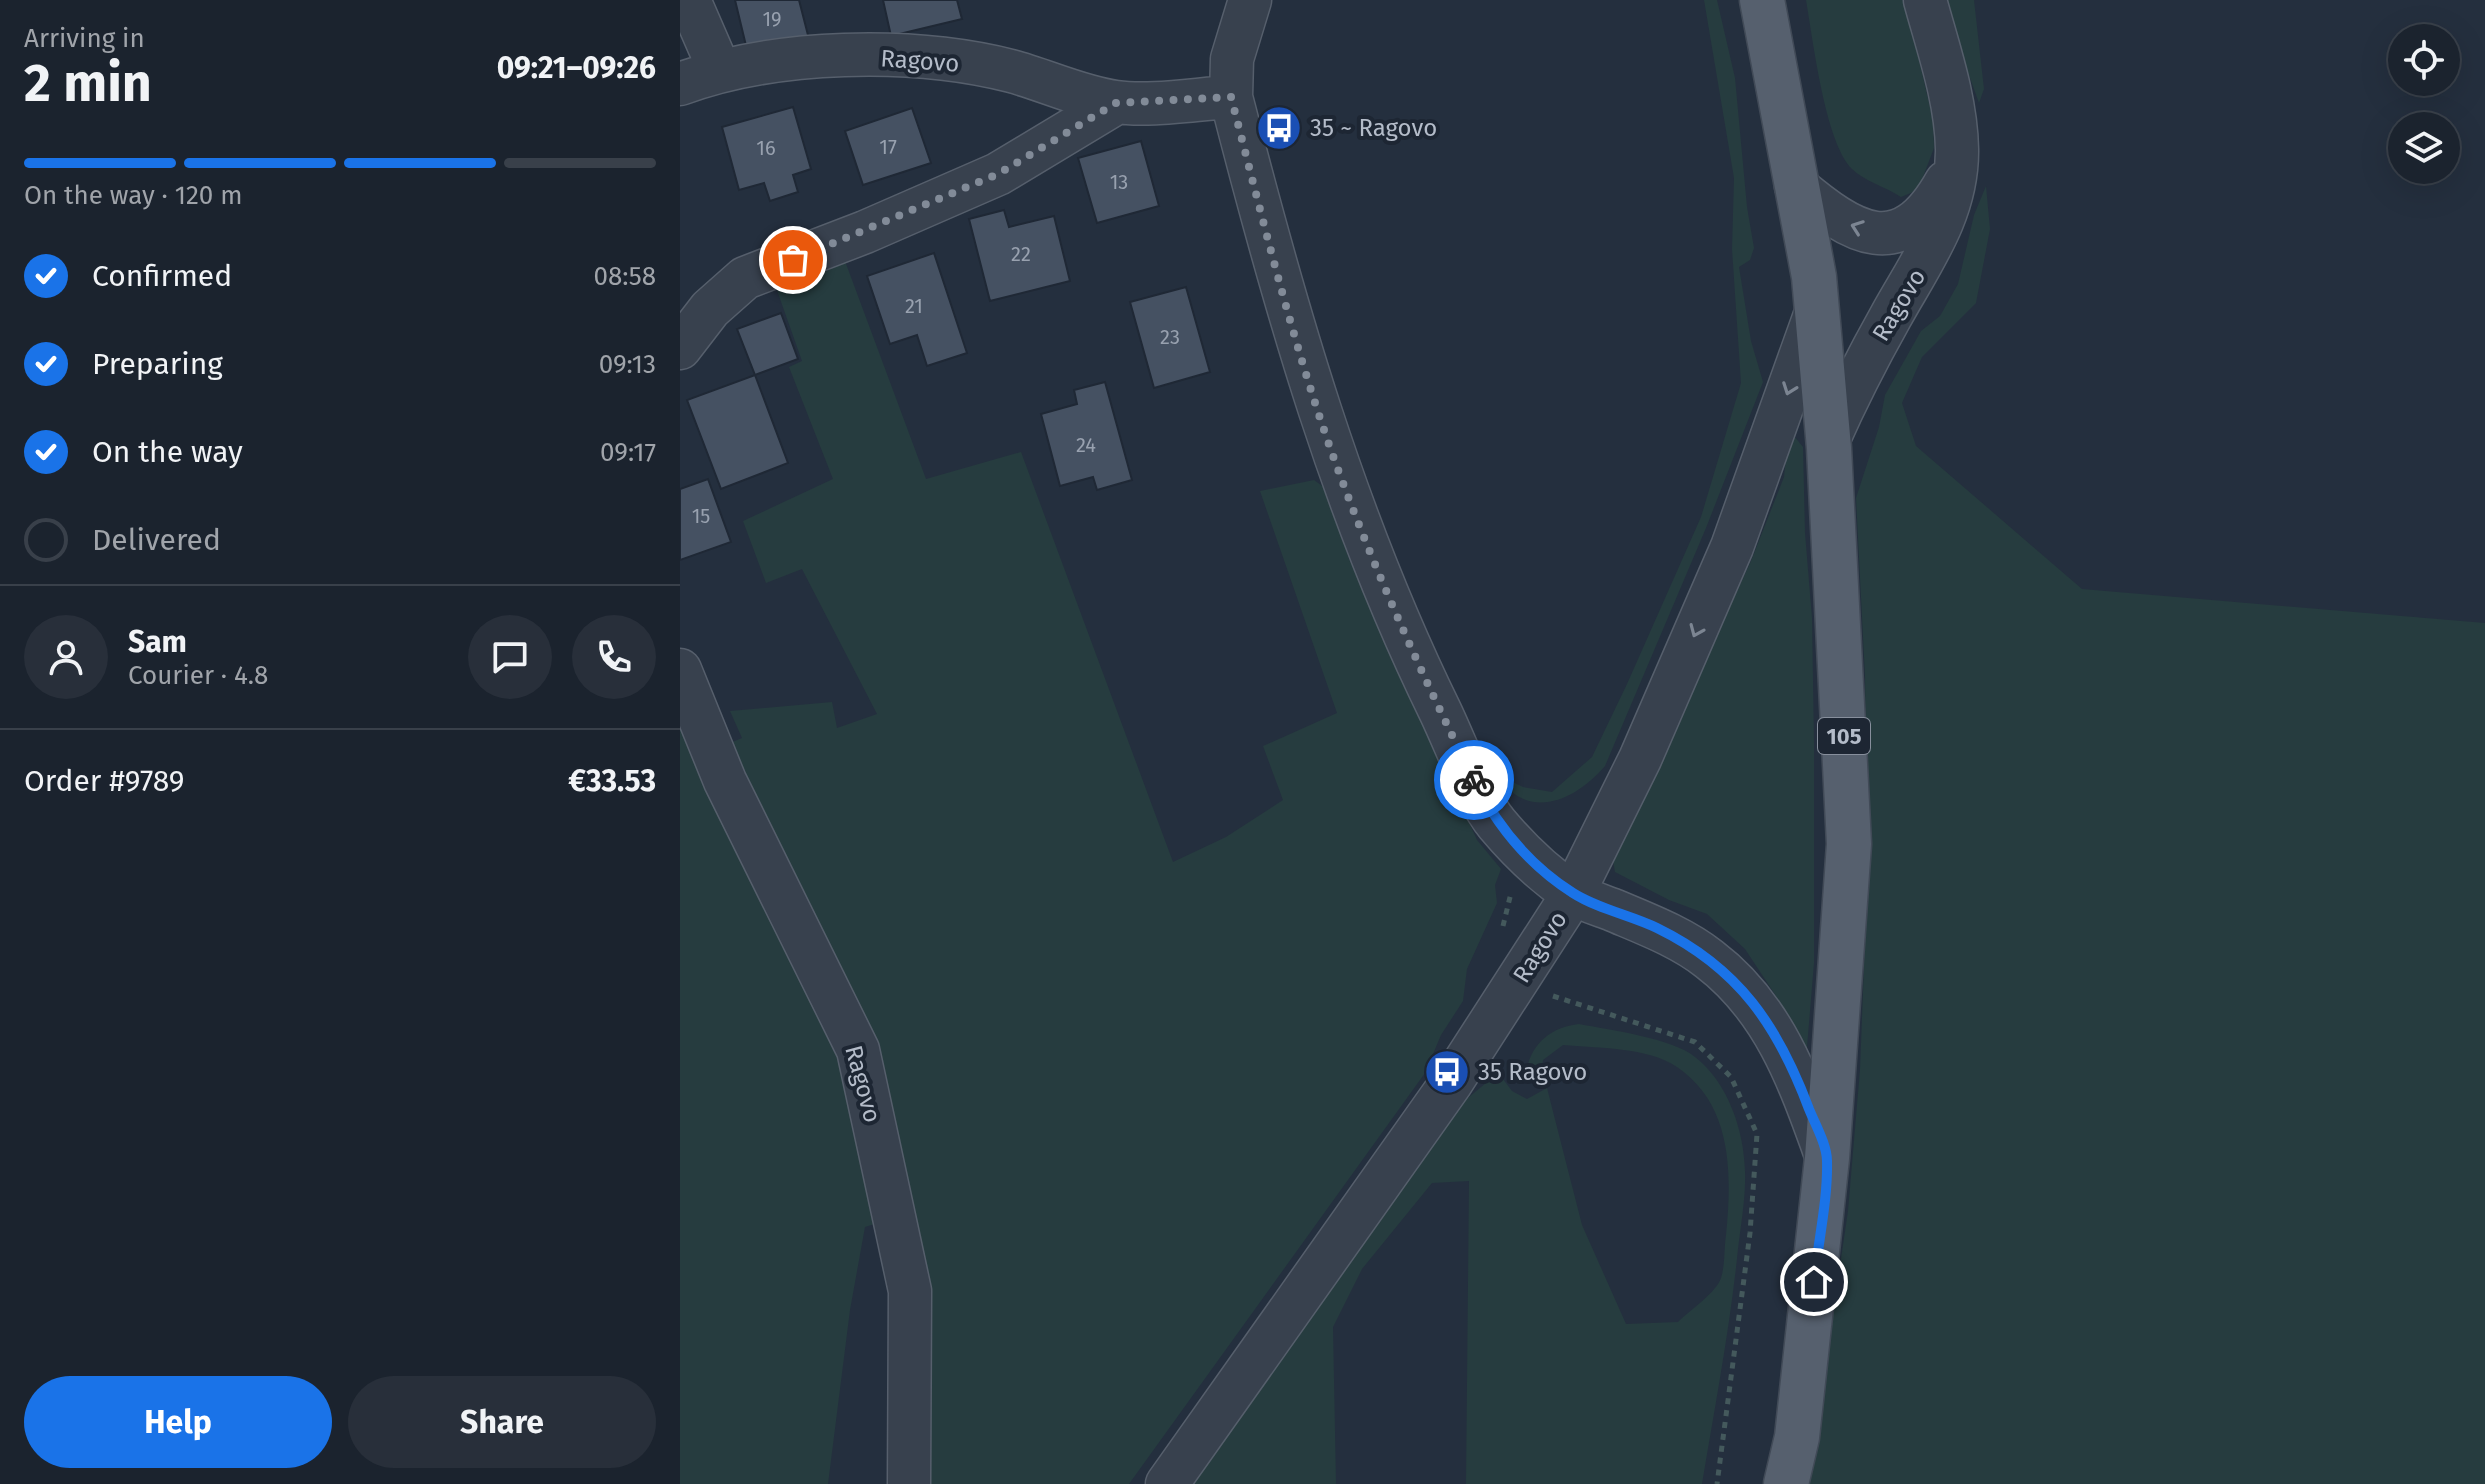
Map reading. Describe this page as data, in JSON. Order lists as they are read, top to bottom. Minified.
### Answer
{"streets":{"main road":["105"],"street":["Ragovo"]},"crossings":[["Ragovo","105"]],"places":{"bus stop":["35 ~ Ragovo","35 Ragovo"]},"house_numbers":["19","17","16","13","22","21","23","24","15"],"page":{"heading":["2 min","Arriving in","09:21–09:26"],"panel":["Sam","Courier · 4.8","Order #9789","€33.53"],"bar":"On the way · 120 m","list":[["Confirmed","08:58"],["Preparing","09:13"],["On the way","09:17"],"Delivered"],"buttons":["Help","Share"]}}
